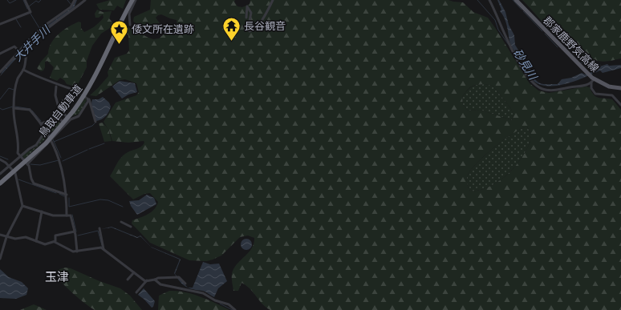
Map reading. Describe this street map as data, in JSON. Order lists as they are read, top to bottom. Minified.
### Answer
{"streets":{"highway":["鳥取自動車道"],"main road":["郡家鹿野気高線"]},"districts":["玉津"],"water":["大井手川","砂見川"],"places":{"temple":["長谷観音"],"place":["倭文所在遺跡"]}}
